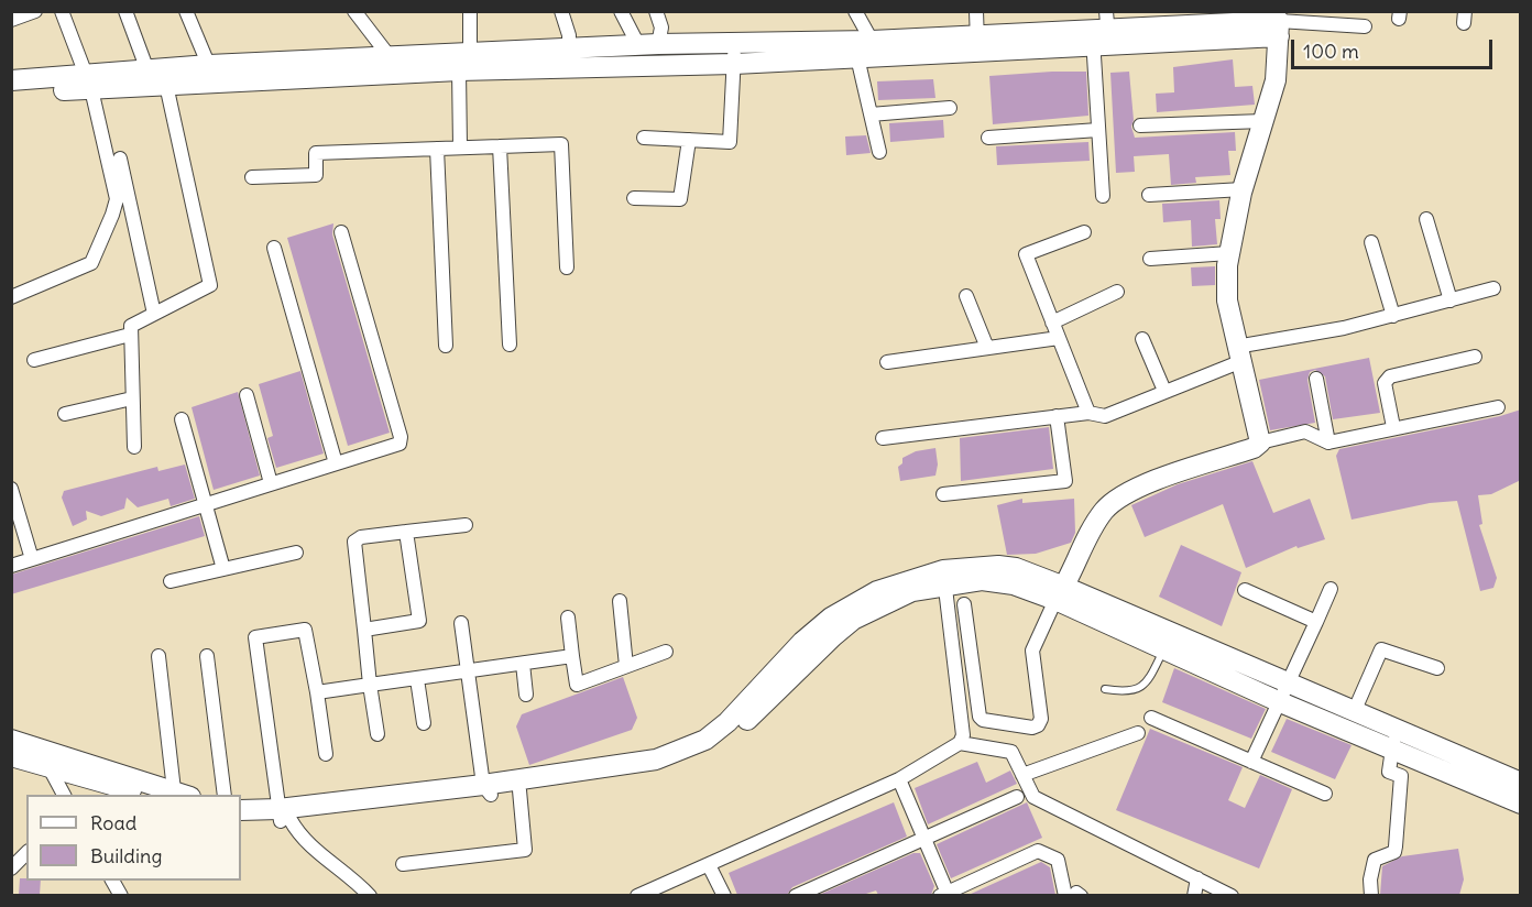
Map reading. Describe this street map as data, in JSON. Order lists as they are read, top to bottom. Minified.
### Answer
{"legend":["Road","Building"],"scale_bar":"100 m"}
